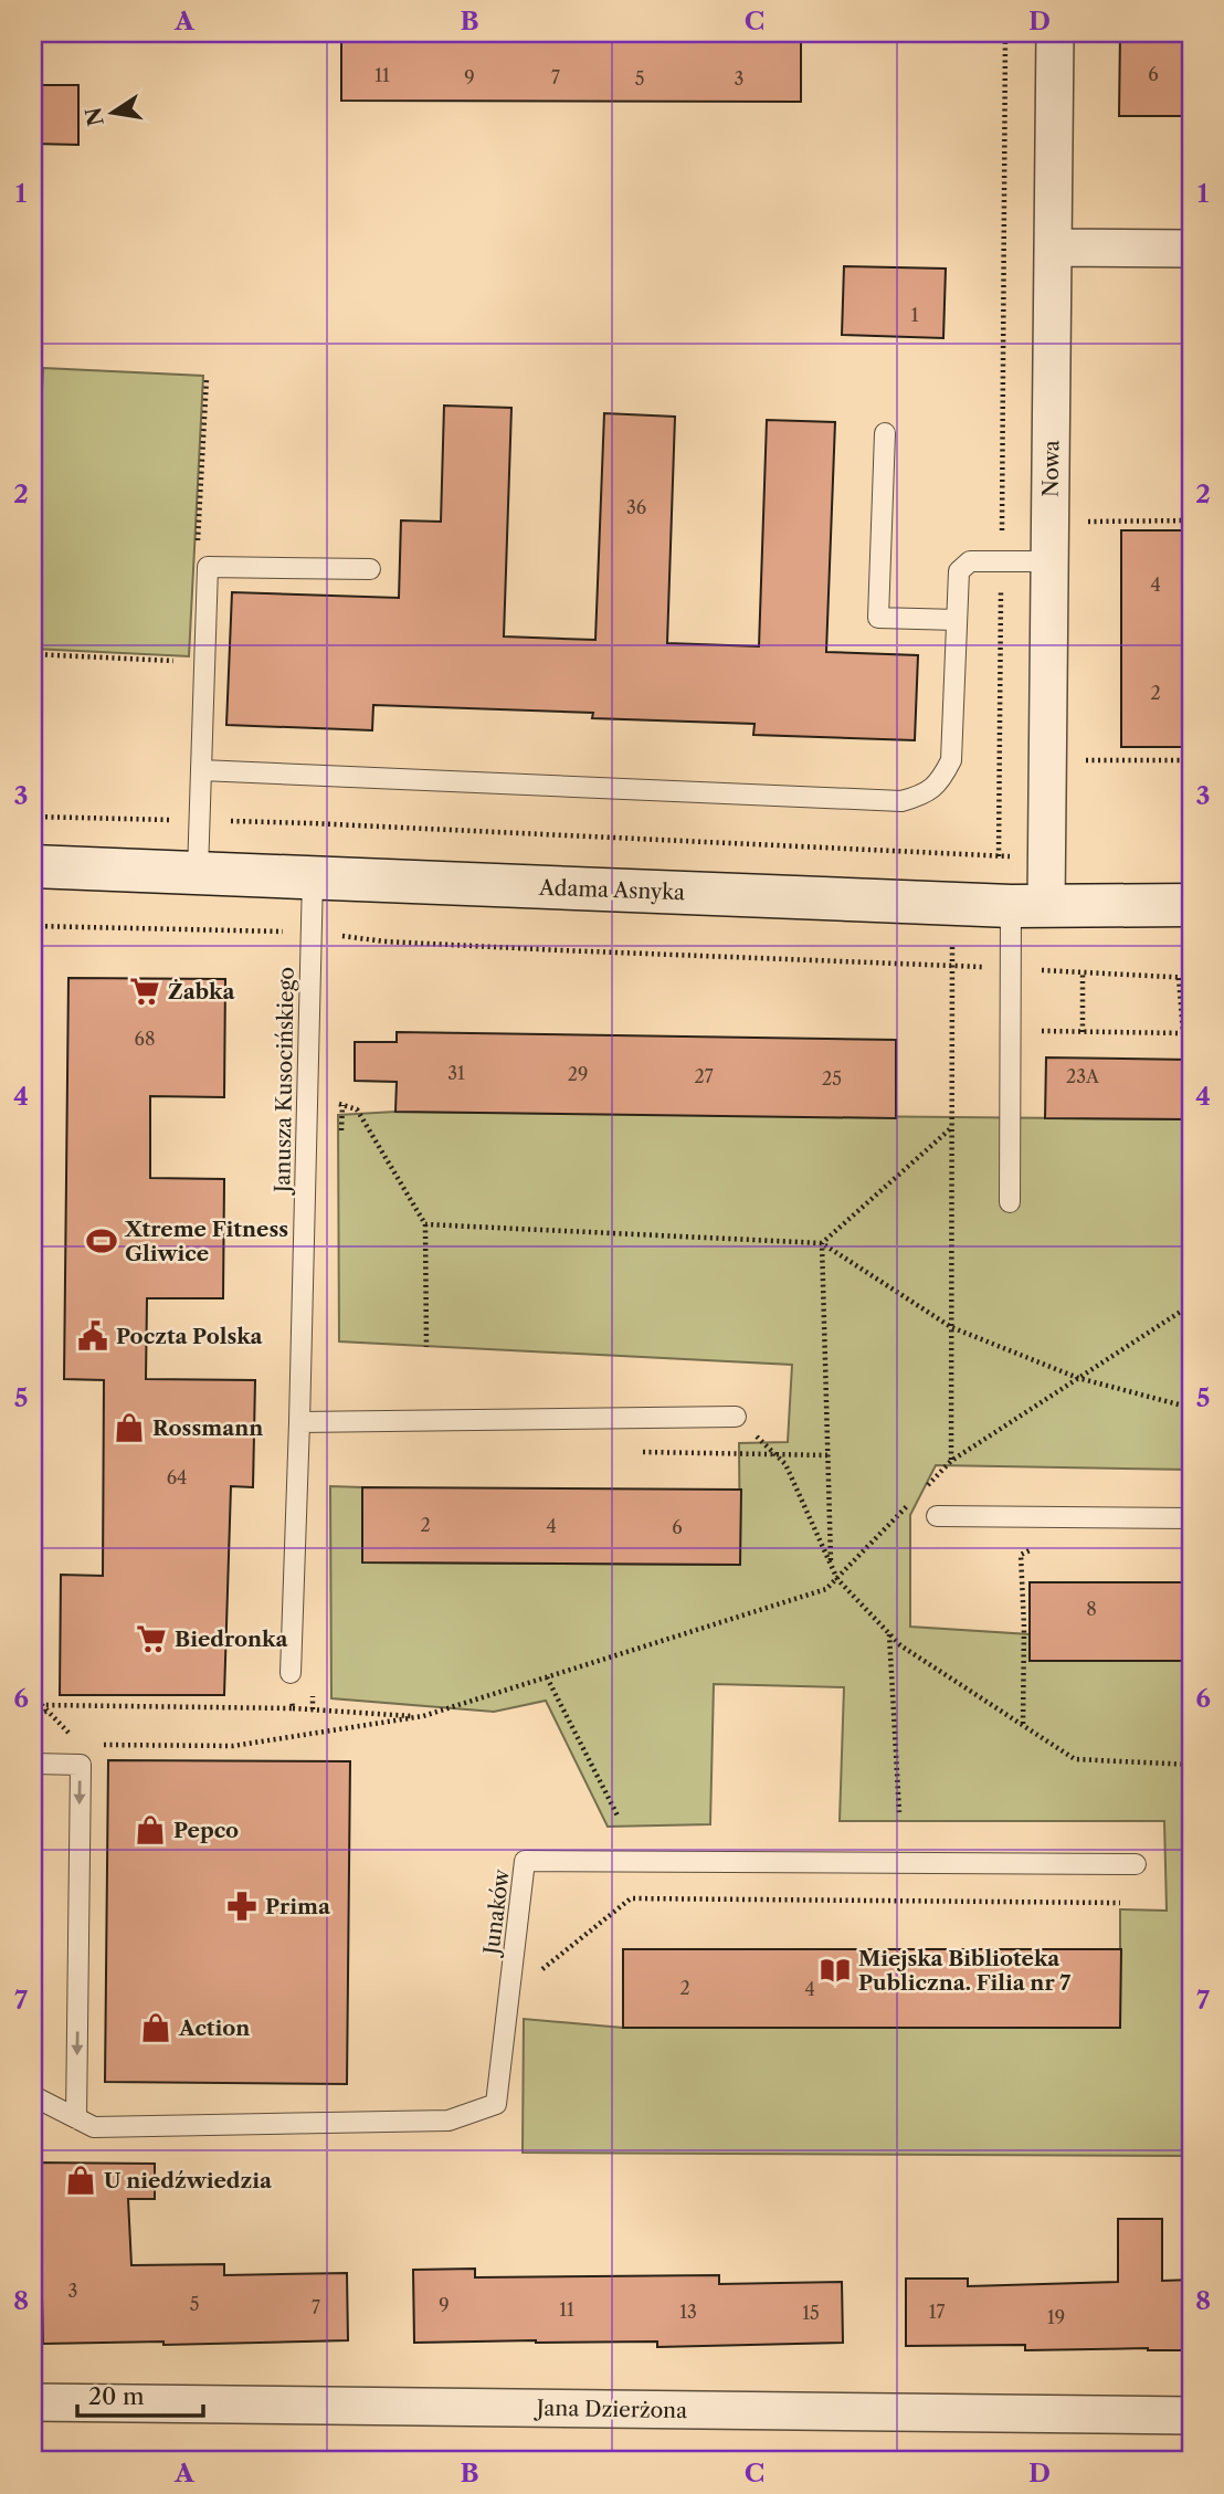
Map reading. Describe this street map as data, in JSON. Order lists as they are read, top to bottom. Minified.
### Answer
{"streets":{"street":["Nowa","Adama Asnyka","Jana Dzierżona"],"lane":["Janusza Kusocińskiego","Junaków"]},"crossings":[["Nowa","Adama Asnyka"],["Adama Asnyka","Janusza Kusocińskiego"]],"places":{"supermarket":["Żabka","Biedronka"],"sports":["Xtreme Fitness Gliwice"],"public building":["Poczta Polska"],"shop":["Rossmann","Pepco","Action","U niedźwiedzia"],"pharmacy":["Prima"],"library":["Miejska Biblioteka Publiczna. Filia nr 7"]},"house_numbers":["6","11","9","7","5","3","1","36","4","2","68","31","29","27","23A","25","64","2","4","6","8","2","4","3","5","9","7","11","13","17","15","19"],"scale_bar":"20 m","north":"left","grid":{"columns":["A","B","C","D"],"rows":["1","2","3","4","5","6","7","8"]}}
